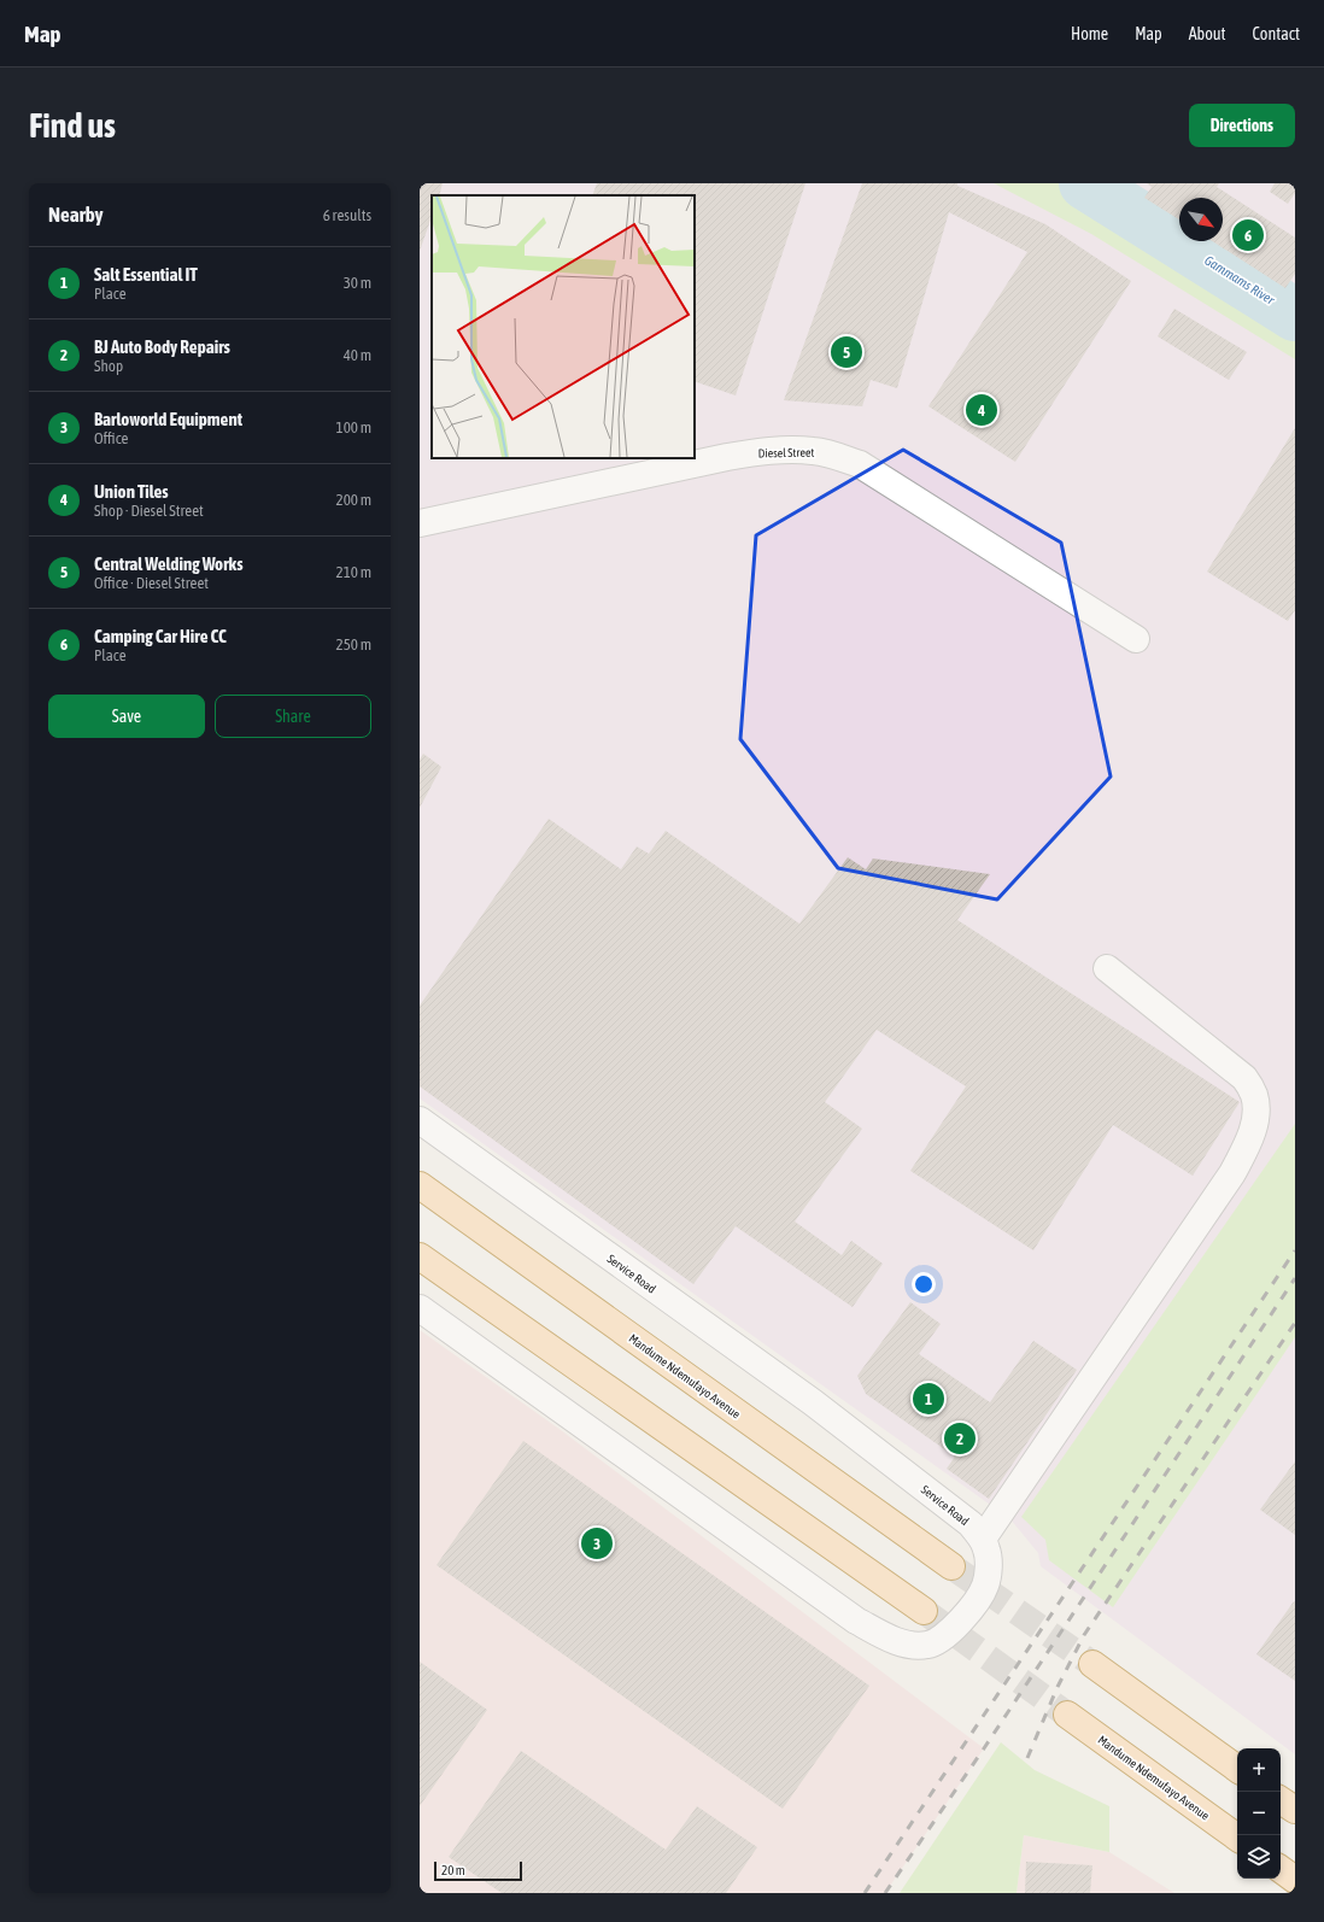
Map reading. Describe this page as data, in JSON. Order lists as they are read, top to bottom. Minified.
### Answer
{"streets":{"main road":["Mandume Ndemufayo Avenue"],"street":["Diesel Street","Service Road"]},"water":["Gammams River"],"scale_bar":"20 m","north":"bottom right","page":{"header":"Map","nav":["Home","Map","About","Contact"],"buttons":["Directions",["Save","Share"]],"title":"Find us","heading":["Nearby","6 results"],"pins":["6","5","4","1","2","3"],"list":[{"mark":"1","name":"Salt Essential IT","note":"Place","value":"30 m"},{"mark":"2","name":"BJ Auto Body Repairs","note":"Shop","value":"40 m"},{"mark":"3","name":"Barloworld Equipment","note":"Office","value":"100 m"},{"mark":"4","name":"Union Tiles","note":"Shop · Diesel Street","value":"200 m"},{"mark":"5","name":"Central Welding Works","note":"Office · Diesel Street","value":"210 m"},{"mark":"6","name":"Camping Car Hire CC","note":"Place","value":"250 m"}],"map_buttons":["+","−"],"scale":"20 m"}}
